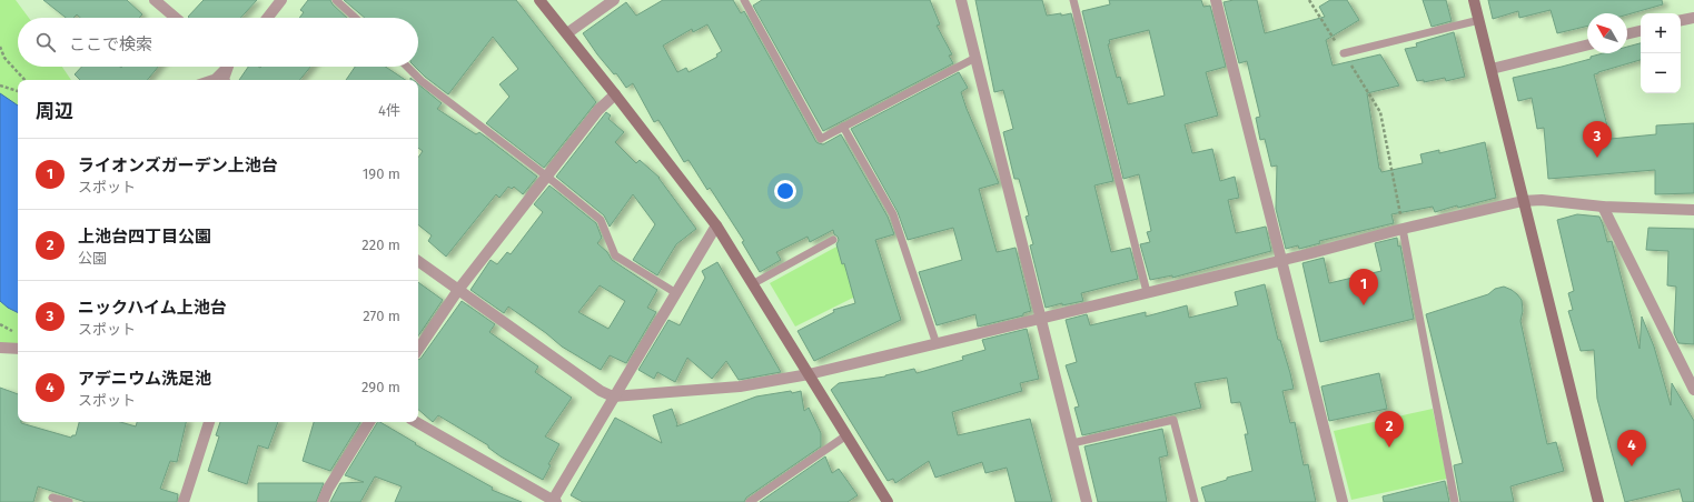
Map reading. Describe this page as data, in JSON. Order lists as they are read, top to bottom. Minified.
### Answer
{"north":"top left","page":{"map_buttons":["+","−"],"search":"ここで検索","heading":["周辺","4件"],"pins":["3","1","2","4"],"list":[{"mark":"1","name":"ライオンズガーデン上池台","note":"スポット","value":"190 m"},{"mark":"2","name":"上池台四丁目公園","note":"公園","value":"220 m"},{"mark":"3","name":"ニックハイム上池台","note":"スポット","value":"270 m"},{"mark":"4","name":"アデニウム洗足池","note":"スポット","value":"290 m"}]}}
